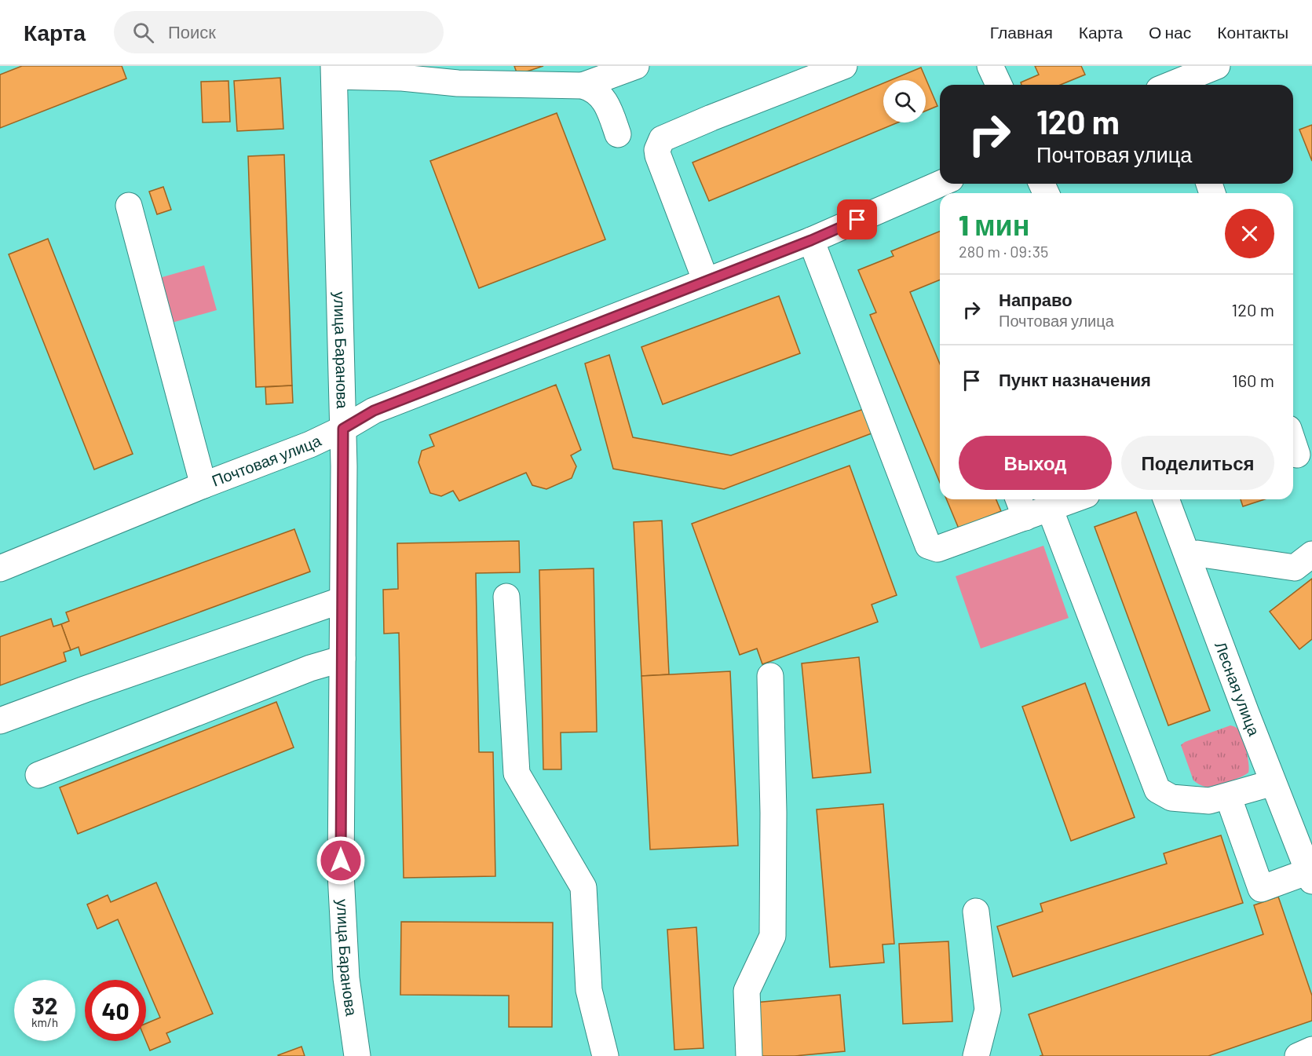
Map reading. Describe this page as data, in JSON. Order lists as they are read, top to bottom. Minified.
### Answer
{"streets":{"street":["улица Баранова","Почтовая улица","Лесная улица"]},"crossings":[["улица Баранова","Почтовая улица"]],"page":{"header":"Карта","search":"Поиск","nav":["Главная","Карта","О нас","Контакты"],"turn":["120 m","Почтовая улица"],"heading":["1 мин","280 m · 09:35"],"list":[{"name":"Направо","note":"Почтовая улица","value":"120 m"},{"name":"Пункт назначения","value":"160 m"}],"buttons":["Выход","Поделиться"],"speed":"32 km/h","limit":"40"}}
